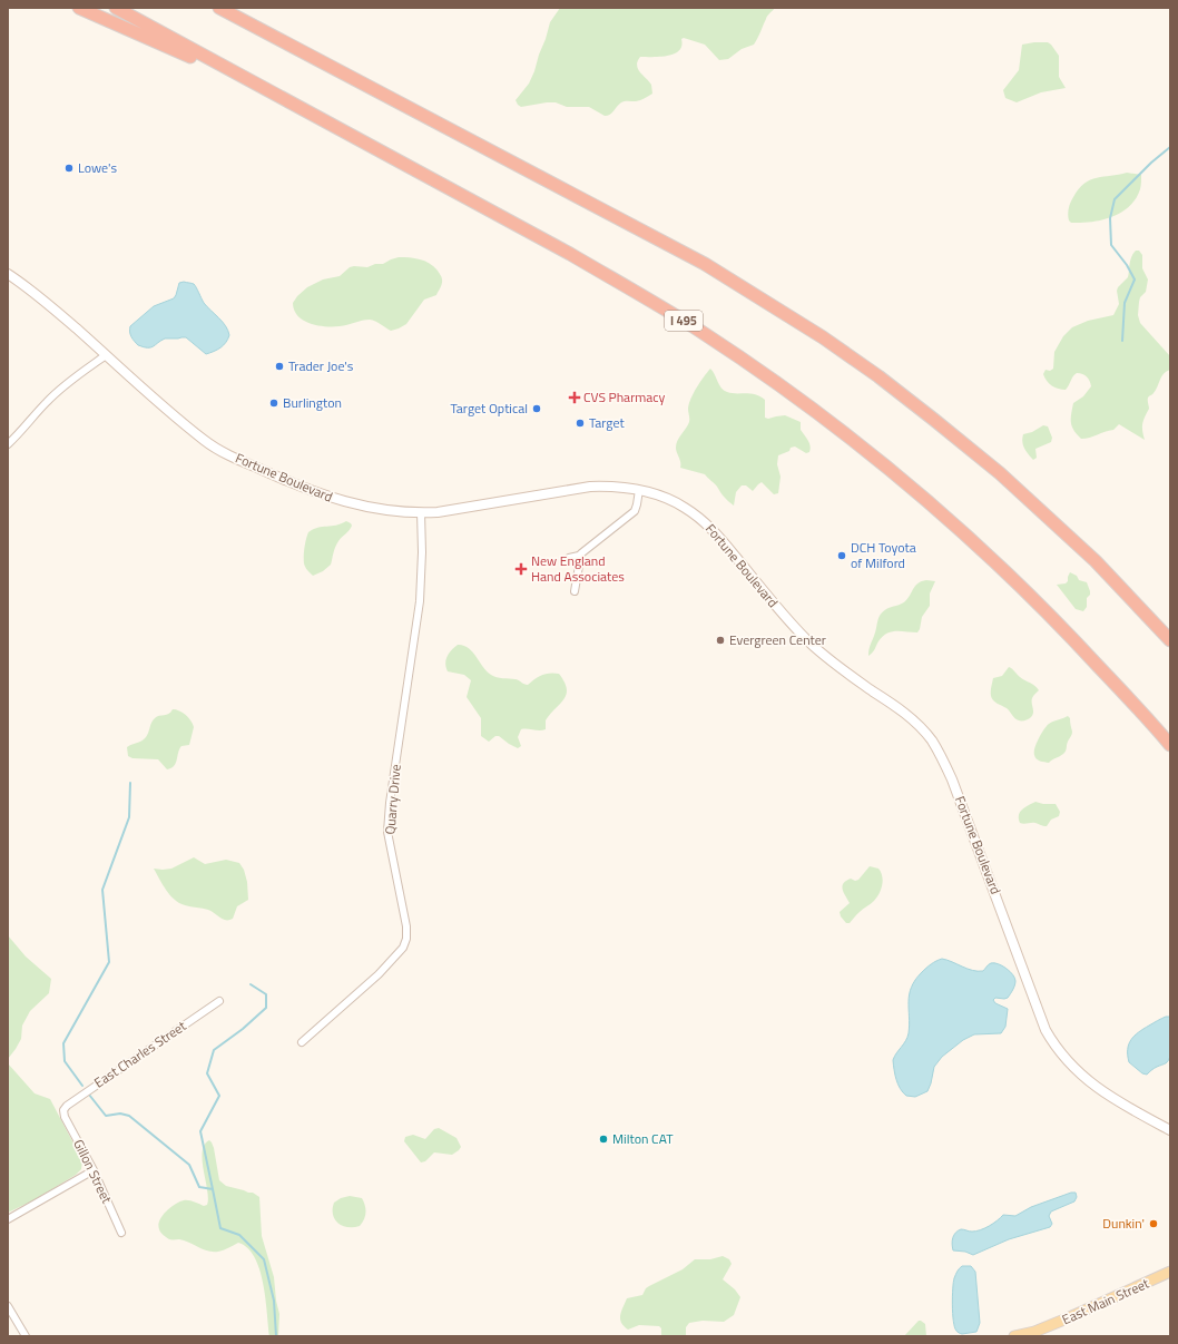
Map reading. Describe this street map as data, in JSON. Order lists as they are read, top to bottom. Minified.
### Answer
{"streets":{"highway":["I 495"],"main road":["Fortune Boulevard","East Main Street"],"street":["Quarry Drive","East Charles Street","Gillon Street"]},"crossings":[["Fortune Boulevard","Quarry Drive"],["East Charles Street","Gillon Street"]],"places":{"other":["Lowe's","Trader Joe's","Burlington","Target Optical","Target","DCH Toyota of Milford","Evergreen Center","Milton CAT","Dunkin'"],"health":["CVS Pharmacy","New England Hand Associates"]}}
